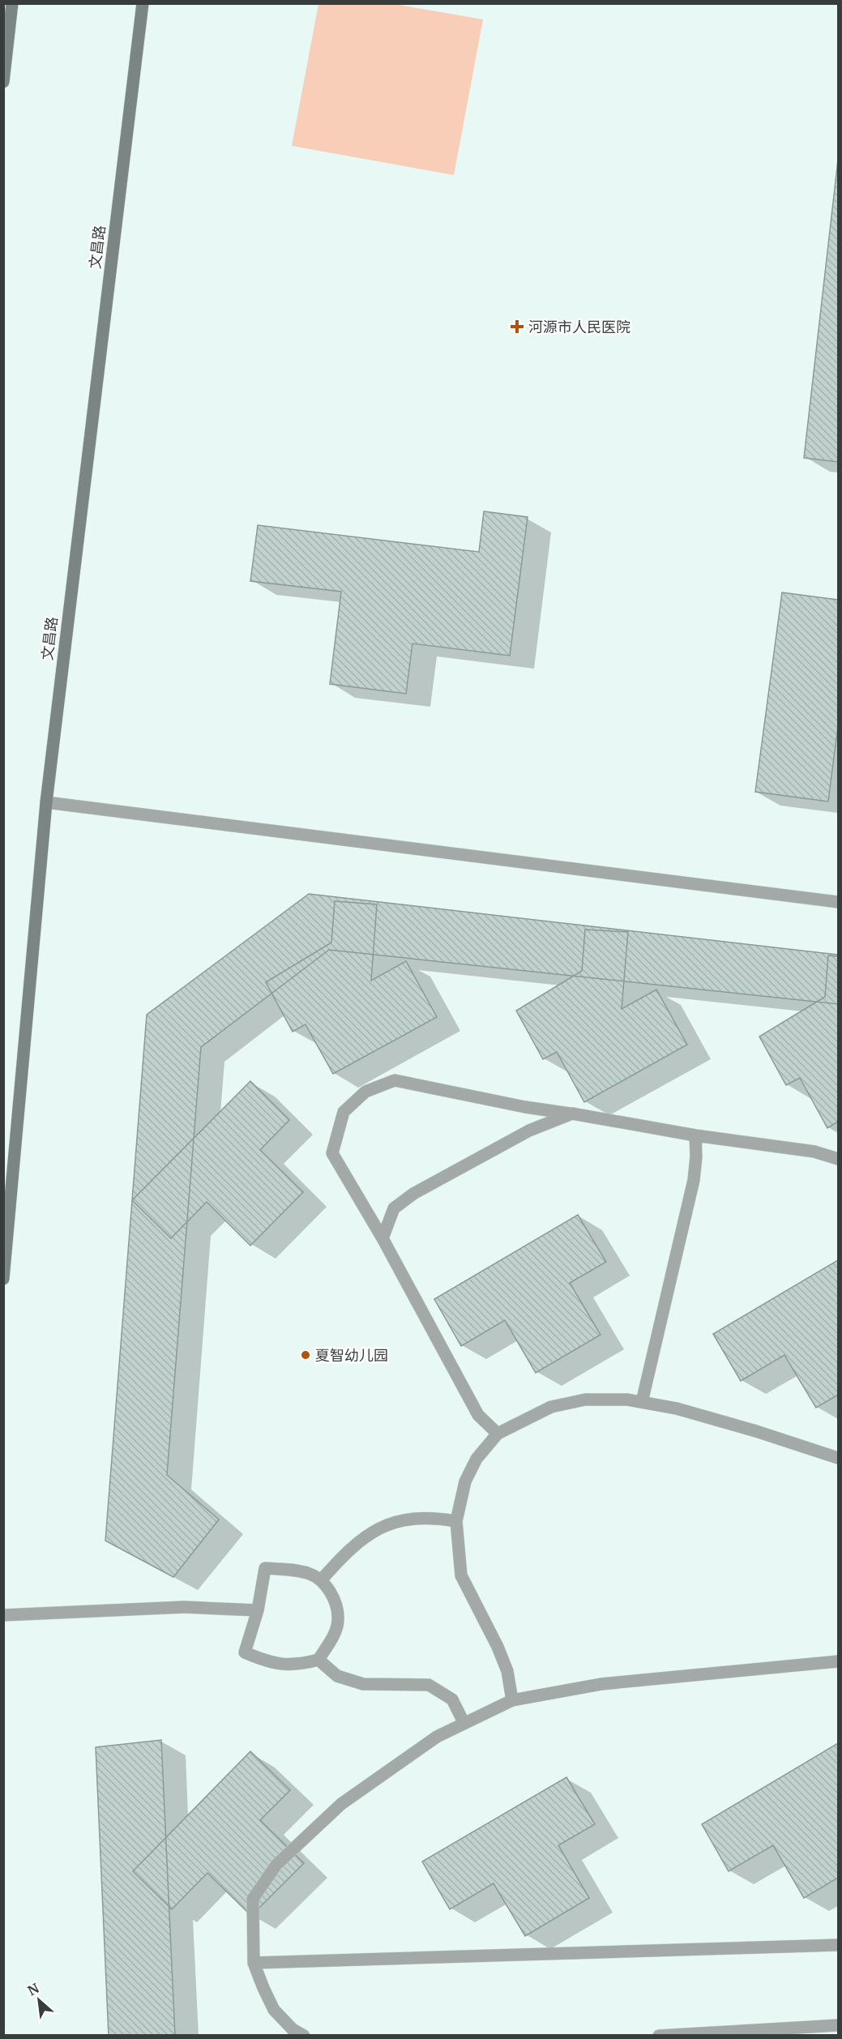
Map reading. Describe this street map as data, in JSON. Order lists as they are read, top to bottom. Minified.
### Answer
{"streets":{"street":["文昌路"]},"places":{"health":["河源市人民医院"],"other":["夏智幼儿园"]},"north":"top left"}
